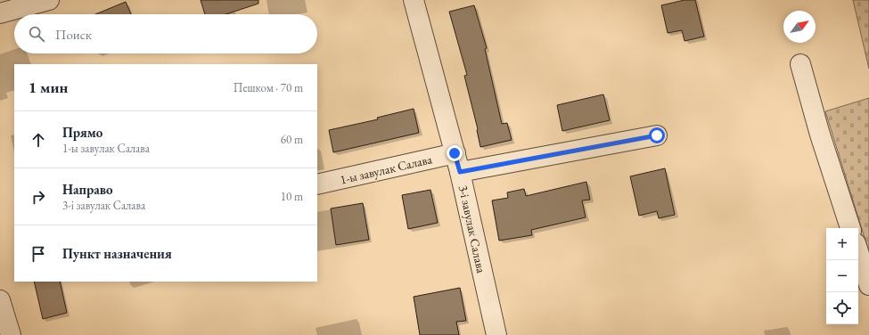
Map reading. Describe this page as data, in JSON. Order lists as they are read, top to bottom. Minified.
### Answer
{"streets":{"street":["1-ы завулак Салава","3-і завулак Салава"]},"crossings":[["1-ы завулак Салава","3-і завулак Салава"]],"north":"top right","page":{"search":"Поиск","heading":["1 мин","Пешком · 70 m"],"list":[["Прямо","1-ы завулак Салава","60 m"],["Направо","3-і завулак Салава","10 m"],"Пункт назначения"],"map_buttons":["+","−"]}}
